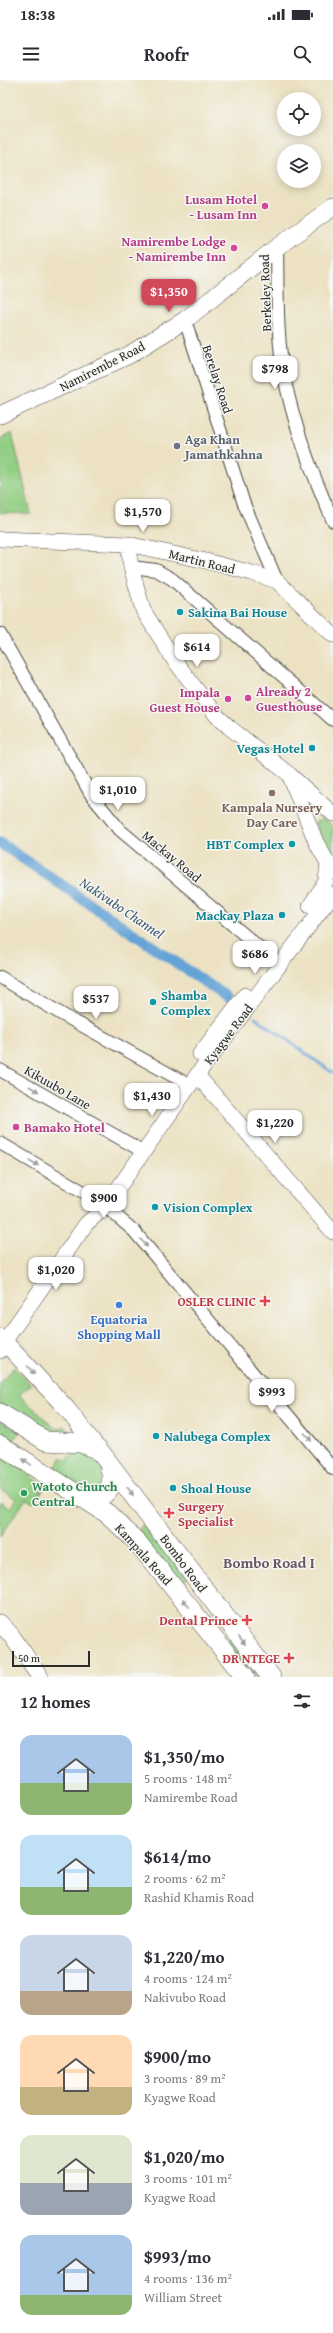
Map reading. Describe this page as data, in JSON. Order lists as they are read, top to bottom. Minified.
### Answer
{"streets":{"main road":["Namirembe Road","Kampala Road","Bombo Road"],"street":["Berkeley Road","Berelay Road","Martin Road","Mackay Road","Kyagwe Road","Kikuubo Lane"]},"crossings":[["Berkeley Road","Namirembe Road"],["Namirembe Road","Berelay Road"],["Berelay Road","Martin Road"],["Mackay Road","Kyagwe Road"],["Kyagwe Road","Kikuubo Lane"]],"one_way":["Bombo Road"],"districts":["Bombo Road I"],"water":["Nakivubo Channel"],"places":{"other":["Lusam Hotel - Lusam Inn","Namirembe Lodge - Namirembe Inn","Aga Khan Jamathkahna","Sakina Bai House","Already 2 Guesthouse","Impala Guest House","Vegas Hotel","Kampala Nursery Day Care","HBT Complex","Mackay Plaza","Shamba Complex","Bamako Hotel","Vision Complex","Equatoria Shopping Mall","Nalubega Complex","Shoal House","Watoto Church Central"],"health":["OSLER CLINIC","Surgery Specialist","Dental Prince","DR NTEGE"]},"scale_bar":"50 m","page":{"status":"18:38","header":"Roofr","price":["$1,350","$798","$1,570","$614","$1,010","$686","$537","$1,430","$1,220","$900","$1,020","$993"],"scale":"50 m","heading":"12 homes","list":[{"name":"$1,350/mo","note":"5 rooms · 148 m² · Namirembe Road"},{"name":"$614/mo","note":"2 rooms · 62 m² · Rashid Khamis Road"},{"name":"$1,220/mo","note":"4 rooms · 124 m² · Nakivubo Road"},{"name":"$900/mo","note":"3 rooms · 89 m² · Kyagwe Road"},{"name":"$1,020/mo","note":"3 rooms · 101 m² · Kyagwe Road"},{"name":"$993/mo","note":"4 rooms · 136 m² · William Street"}]}}
